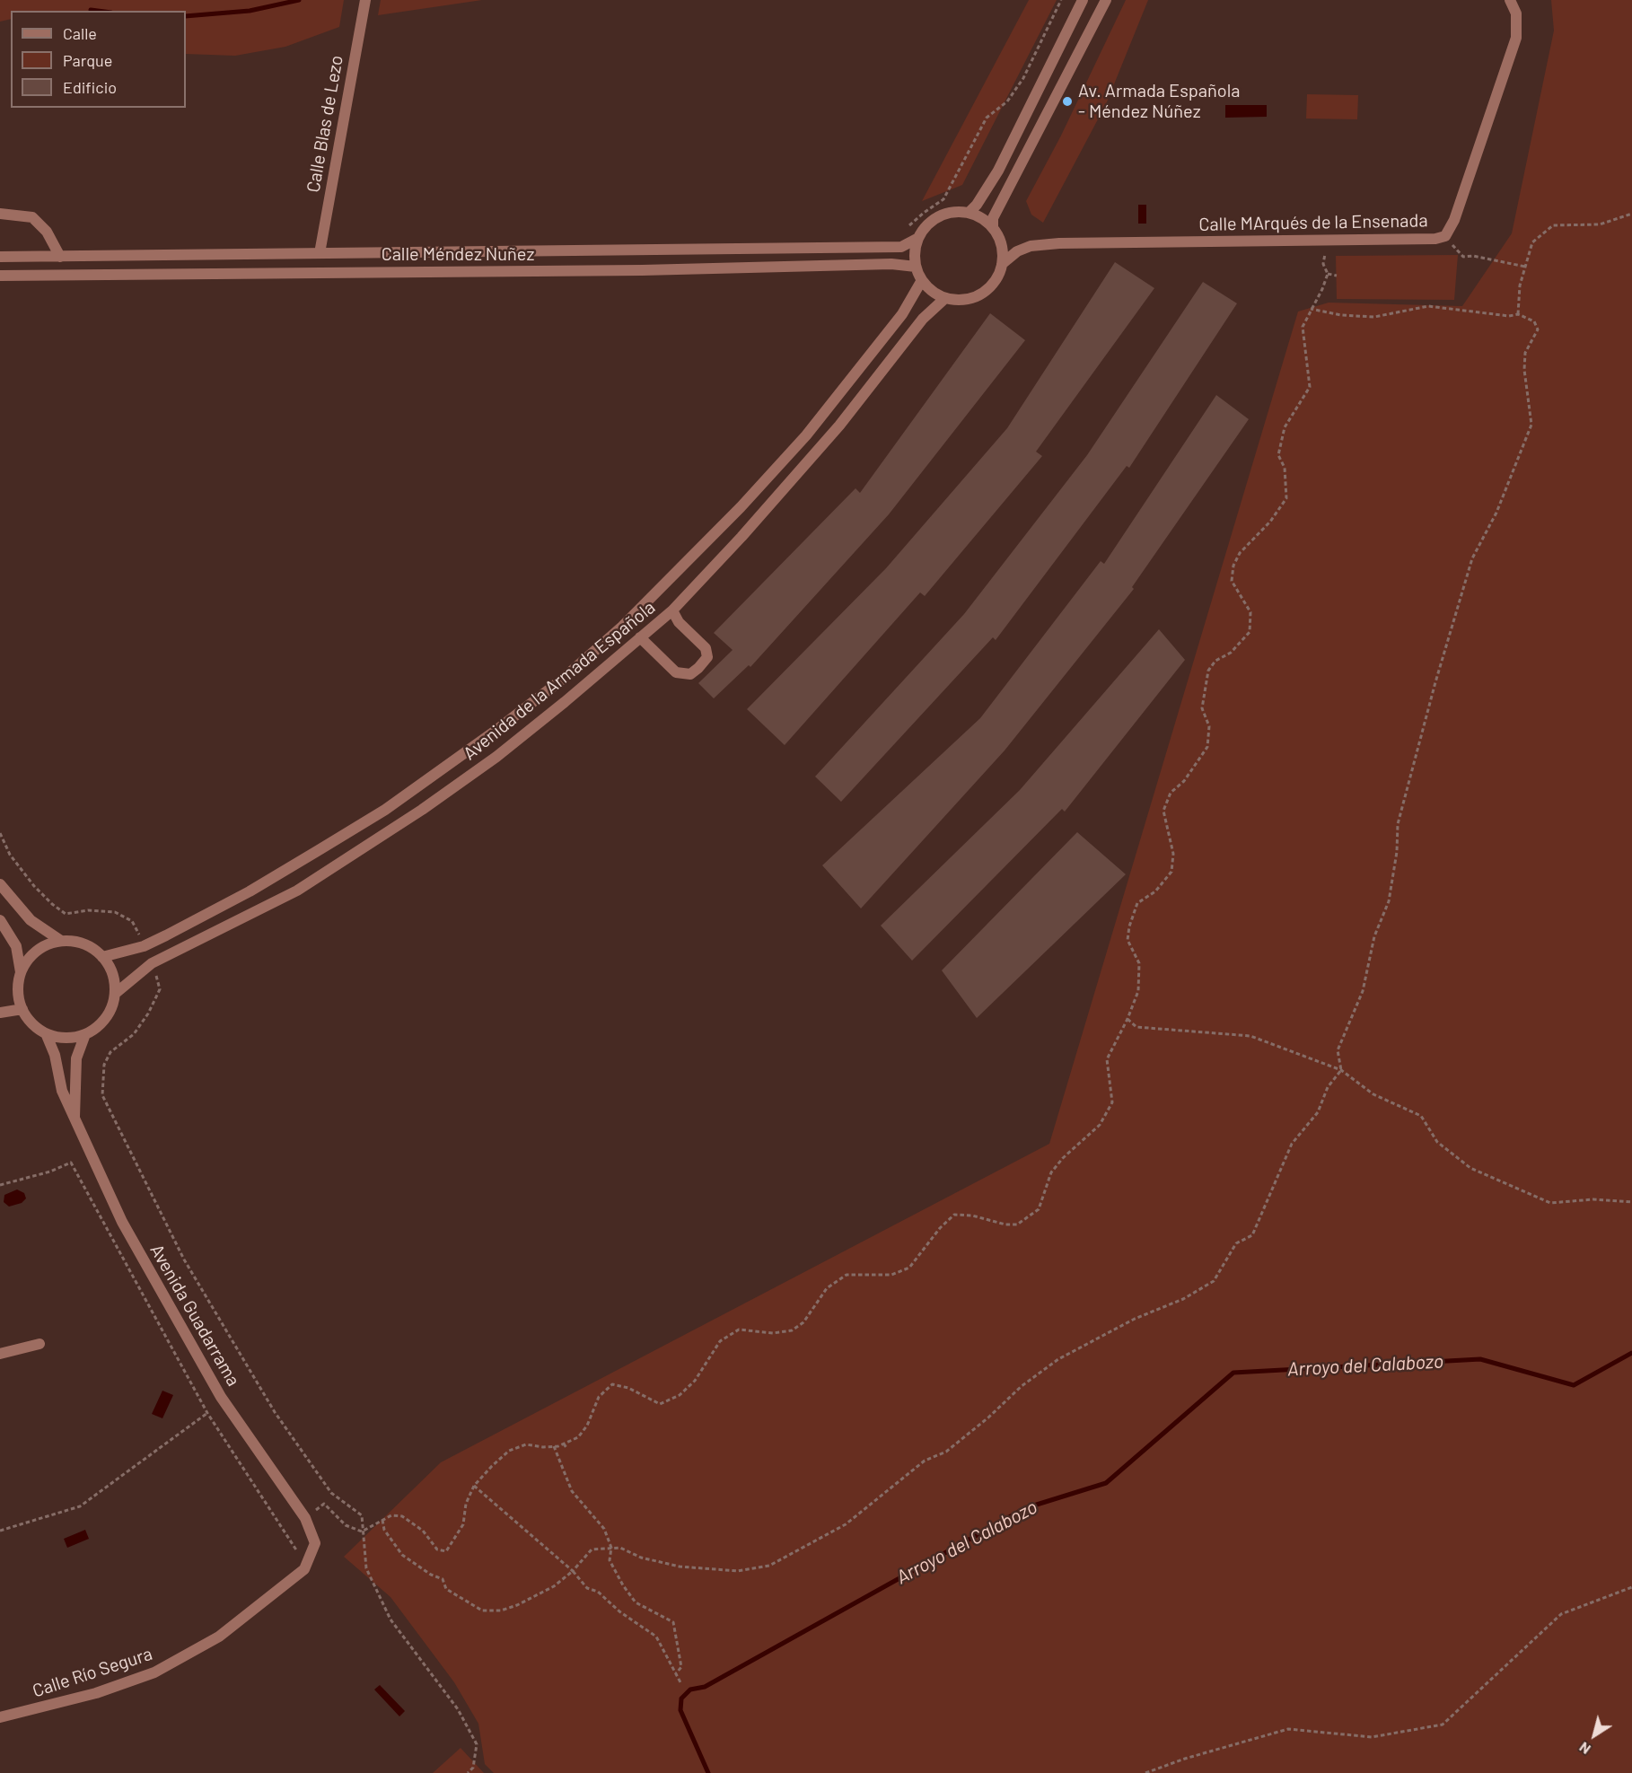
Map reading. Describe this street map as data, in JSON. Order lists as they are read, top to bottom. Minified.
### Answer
{"streets":{"street":["Calle Blas de Lezo","Calle MArqués de la Ensenada","Calle Méndez Nuñez","Avenida de la Armada Española","Avenida Guadarrama","Calle Río Segura"]},"crossings":[["Calle Blas de Lezo","Calle Méndez Nuñez"],["Calle MArqués de la Ensenada","Calle Méndez Nuñez"],["Calle MArqués de la Ensenada","Avenida de la Armada Española"],["Calle Méndez Nuñez","Avenida de la Armada Española"],["Avenida de la Armada Española","Avenida Guadarrama"],["Avenida Guadarrama","Calle Río Segura"]],"water":["Arroyo del Calabozo"],"places":["Av. Armada Española - Méndez Núñez"],"legend":["Calle","Parque","Edificio"],"north":"bottom left"}
